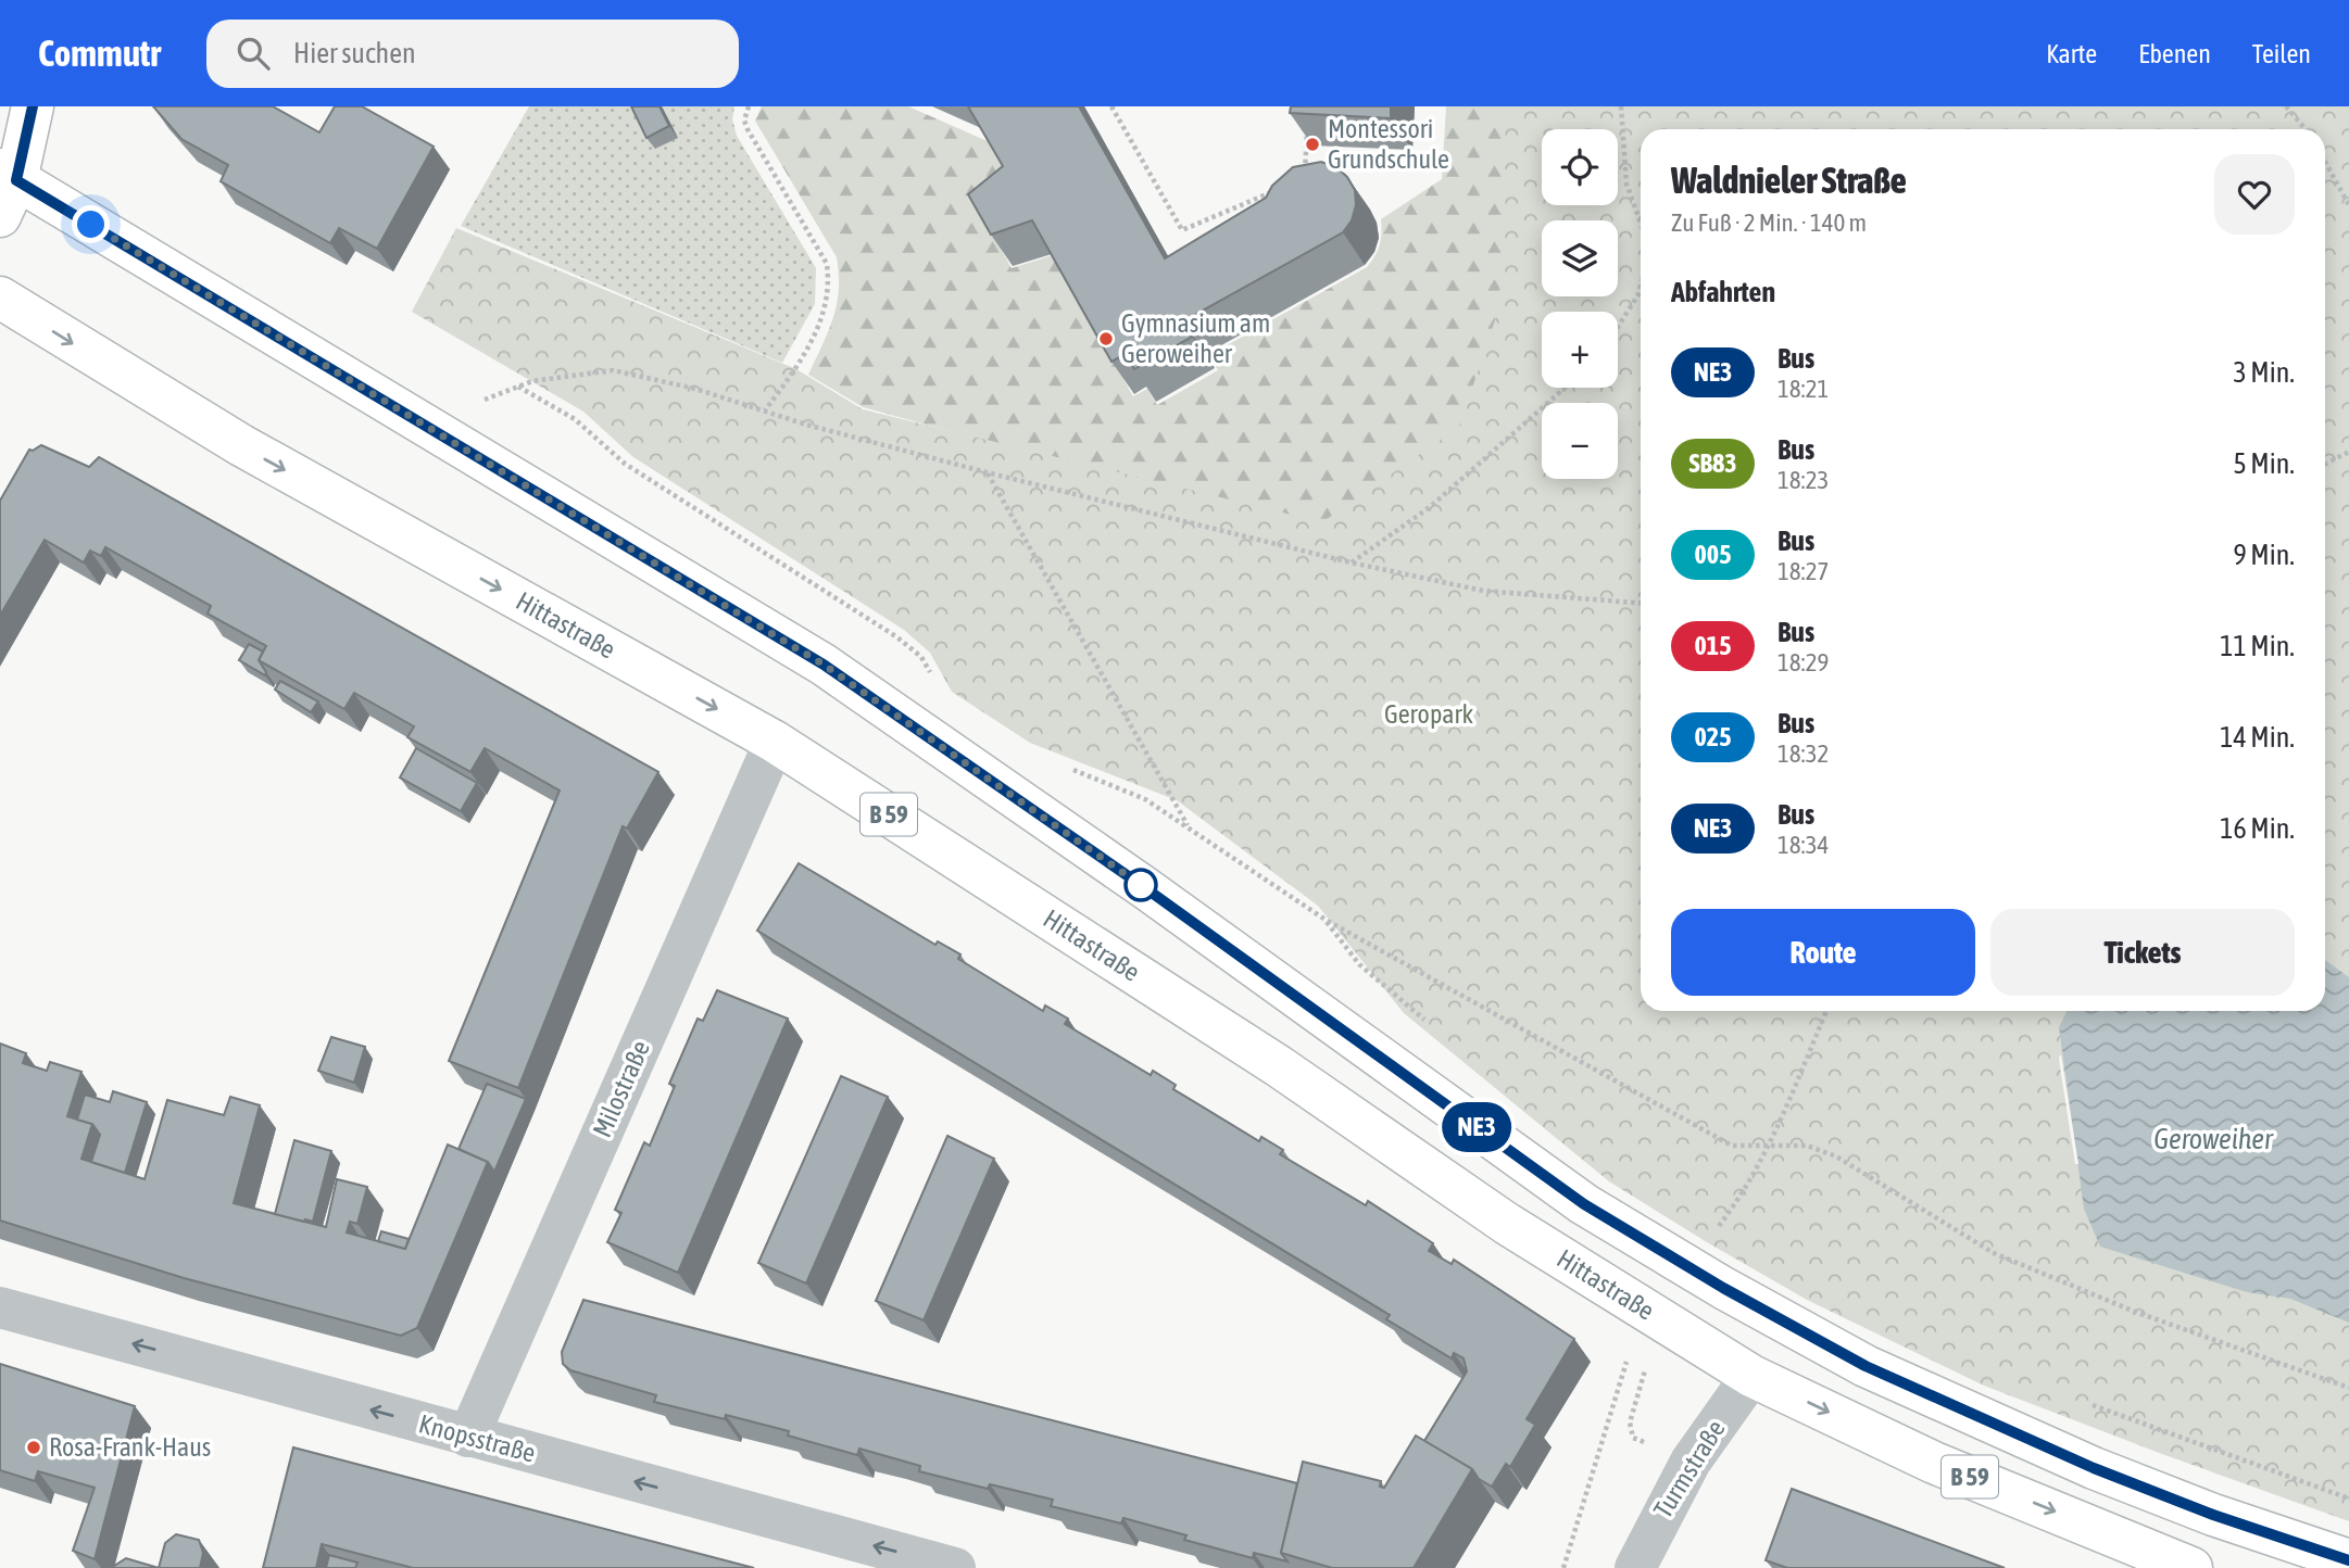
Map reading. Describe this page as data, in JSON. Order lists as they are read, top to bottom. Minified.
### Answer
{"streets":{"main road":["Hittastraße","B 59"],"street":["Milostraße","Knopsstraße","Turmstraße"]},"crossings":[["Hittastraße","Milostraße"],["Hittastraße","Turmstraße"],["Milostraße","Knopsstraße"]],"one_way":["Knopsstraße"],"water":["Geroweiher"],"parks":["Geropark"],"places":["Montessori Grundschule","Gymnasium am Geroweiher","Rosa-Frank-Haus"],"lines":["bus line NE3"],"page":{"header":"Commutr","search":"Hier suchen","nav":["Karte","Ebenen","Teilen"],"on_map":"NE3","map_buttons":["+","−"],"heading":[["Waldnieler Straße","Zu Fuß · 2 Min. · 140 m"],"Abfahrten"],"list":[{"mark":"NE3","name":"Bus","note":"18:21","value":"3 Min."},{"mark":"SB83","name":"Bus","note":"18:23","value":"5 Min."},{"mark":"005","name":"Bus","note":"18:27","value":"9 Min."},{"mark":"015","name":"Bus","note":"18:29","value":"11 Min."},{"mark":"025","name":"Bus","note":"18:32","value":"14 Min."},{"mark":"NE3","name":"Bus","note":"18:34","value":"16 Min."}],"buttons":["Route","Tickets"]}}
